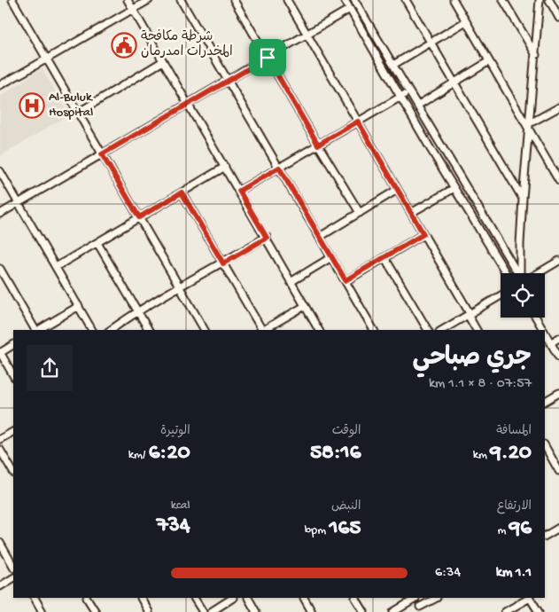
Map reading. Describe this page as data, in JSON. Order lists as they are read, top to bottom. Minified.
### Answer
{"places":{"public building":["شرطة مكافحة المخدرات امدرمان"],"hospital":["Al-Buluk Hospital"]},"page":{"heading":["جري صباحي","07:57 · 8 × 1.1 km"],"stats":[["المسافة","9.20 km"],["الوقت","58:16"],["الوتيرة","6:20 /km"],["الارتفاع","96 m"],["النبض","165 bpm"],["kcal","734"]],"list":[{"name":"1.1 km","note":"6:34"}]}}
